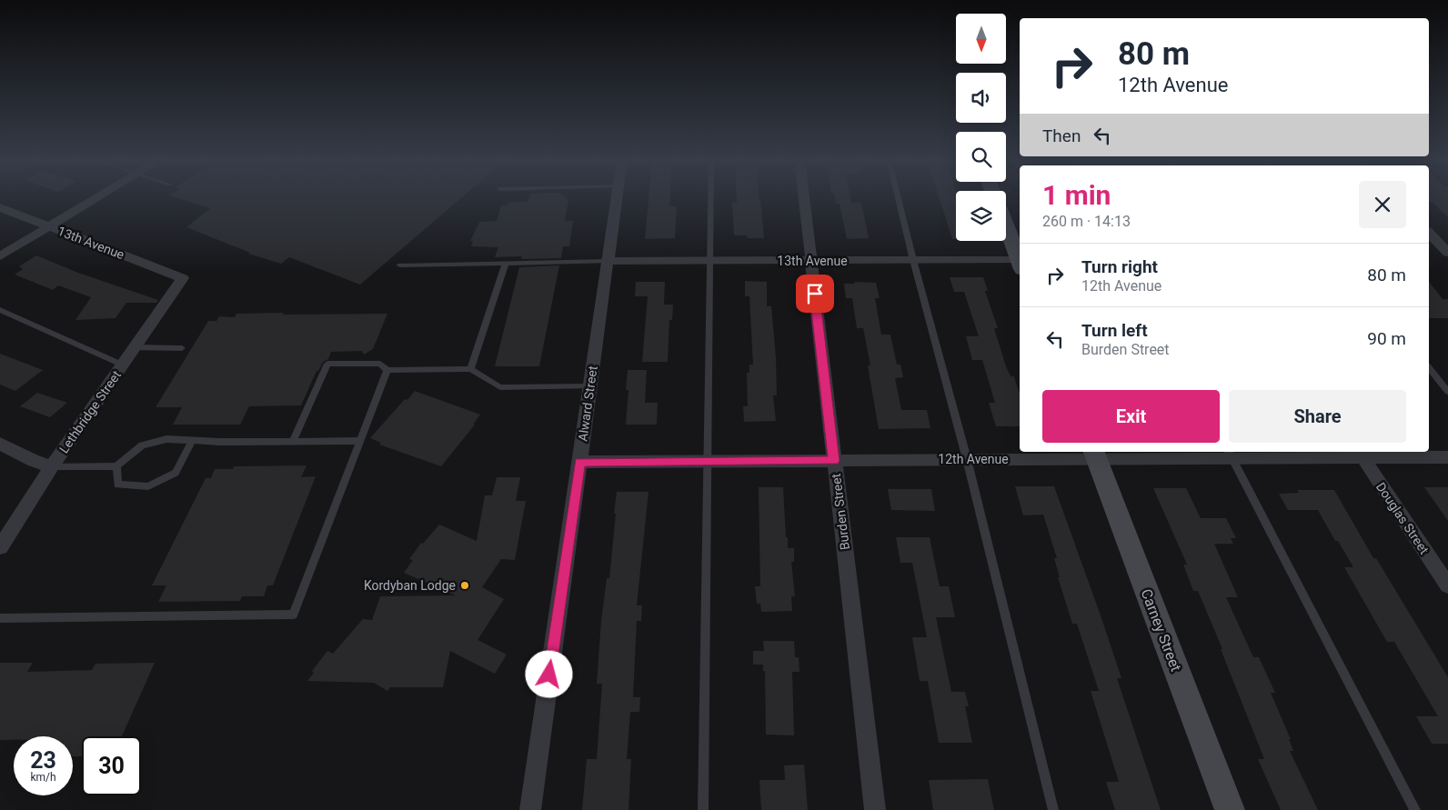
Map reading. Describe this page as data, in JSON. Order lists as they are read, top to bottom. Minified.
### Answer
{"streets":{"street":["13th Avenue","Alward Street","Lethbridge Street","12th Avenue","Burden Street","Douglas Street","Carney Street"]},"crossings":[["13th Avenue","Alward Street"],["13th Avenue","Lethbridge Street"],["13th Avenue","Burden Street"],["Alward Street","12th Avenue"],["12th Avenue","Burden Street"],["12th Avenue","Douglas Street"],["12th Avenue","Carney Street"]],"places":["Kordyban Lodge"],"north":"bottom","page":{"turn":["80 m","12th Avenue"],"then":"Then","heading":["1 min","260 m · 14:13"],"list":[{"name":"Turn right","note":"12th Avenue","value":"80 m"},{"name":"Turn left","note":"Burden Street","value":"90 m"}],"buttons":["Exit","Share"],"speed":"23 km/h","limit":"30"}}
